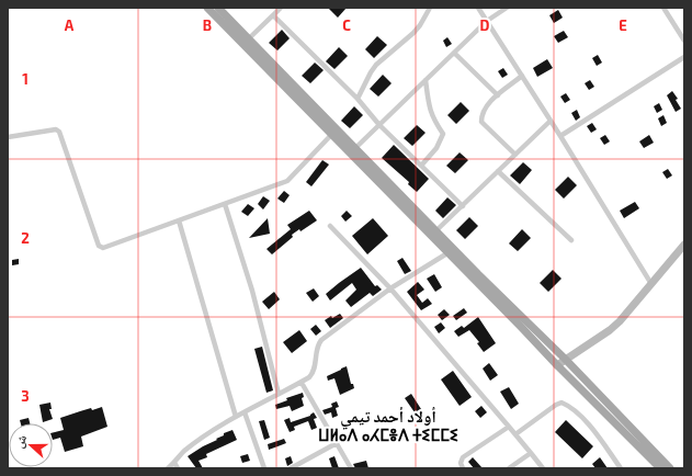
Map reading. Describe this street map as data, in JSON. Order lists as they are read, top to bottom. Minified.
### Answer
{"districts":["أولاد أحمد تيمي ⵡⵍⴰⴷ ⴰⵃⵎⴻⴷ ⵜⵉⵎⵎⵉ"],"north":"left","grid":{"columns":["A","B","C","D","E"],"rows":["1","2","3"]}}
